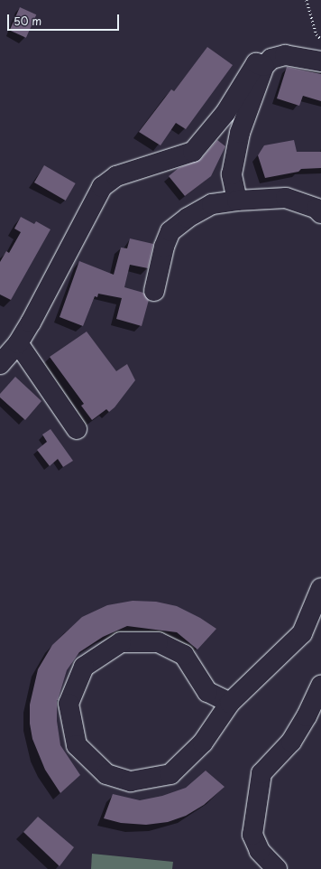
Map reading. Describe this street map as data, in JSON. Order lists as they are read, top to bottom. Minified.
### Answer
{"scale_bar":"50 m"}
